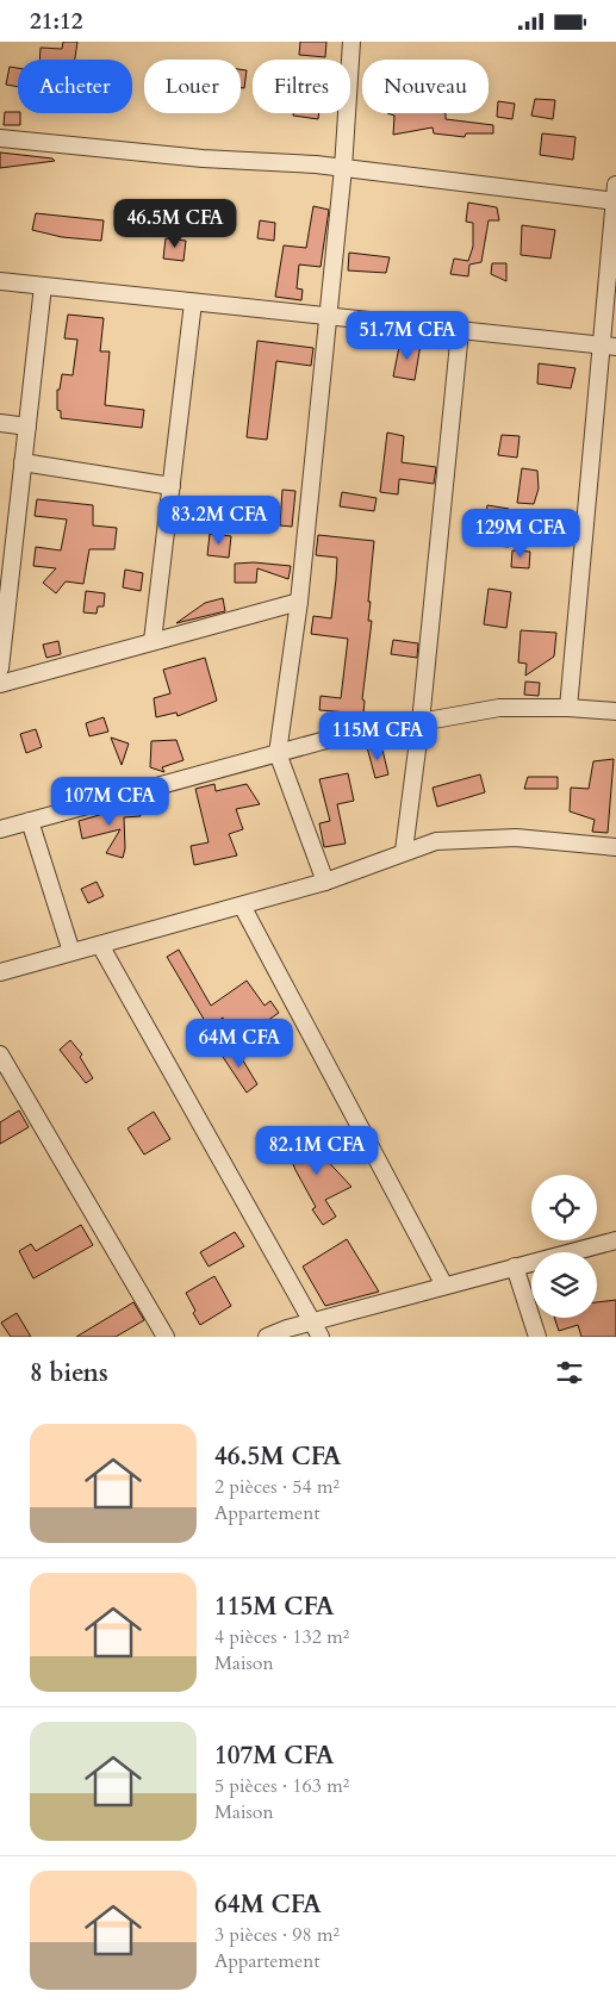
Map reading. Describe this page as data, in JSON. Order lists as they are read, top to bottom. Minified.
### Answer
{"page":{"status":"21:12","chip":["Acheter","Louer","Filtres","Nouveau"],"price":["46.5M CFA","51.7M CFA","83.2M CFA","129M CFA","115M CFA","107M CFA","64M CFA","82.1M CFA"],"heading":"8 biens","list":[{"name":"46.5M CFA","note":"2 pièces · 54 m² · Appartement"},{"name":"115M CFA","note":"4 pièces · 132 m² · Maison"},{"name":"107M CFA","note":"5 pièces · 163 m² · Maison"},{"name":"64M CFA","note":"3 pièces · 98 m² · Appartement"}]}}
